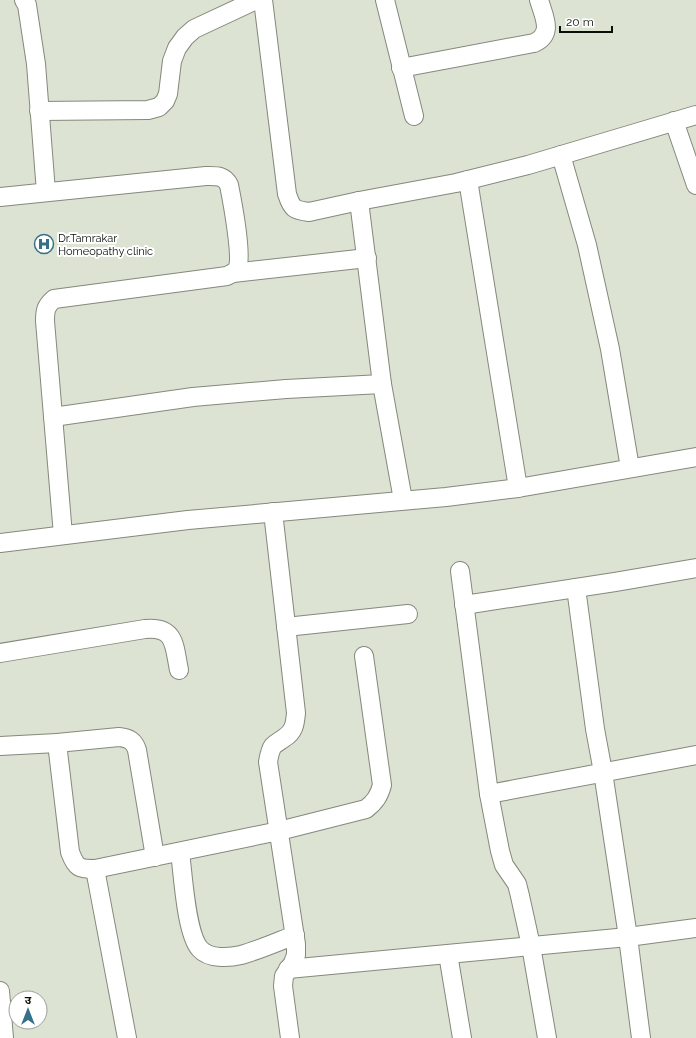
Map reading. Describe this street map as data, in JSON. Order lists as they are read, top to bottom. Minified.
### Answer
{"places":{"hospital":["Dr.Tamrakar Homeopathy clinic"]},"scale_bar":"20 m","north":"top"}
